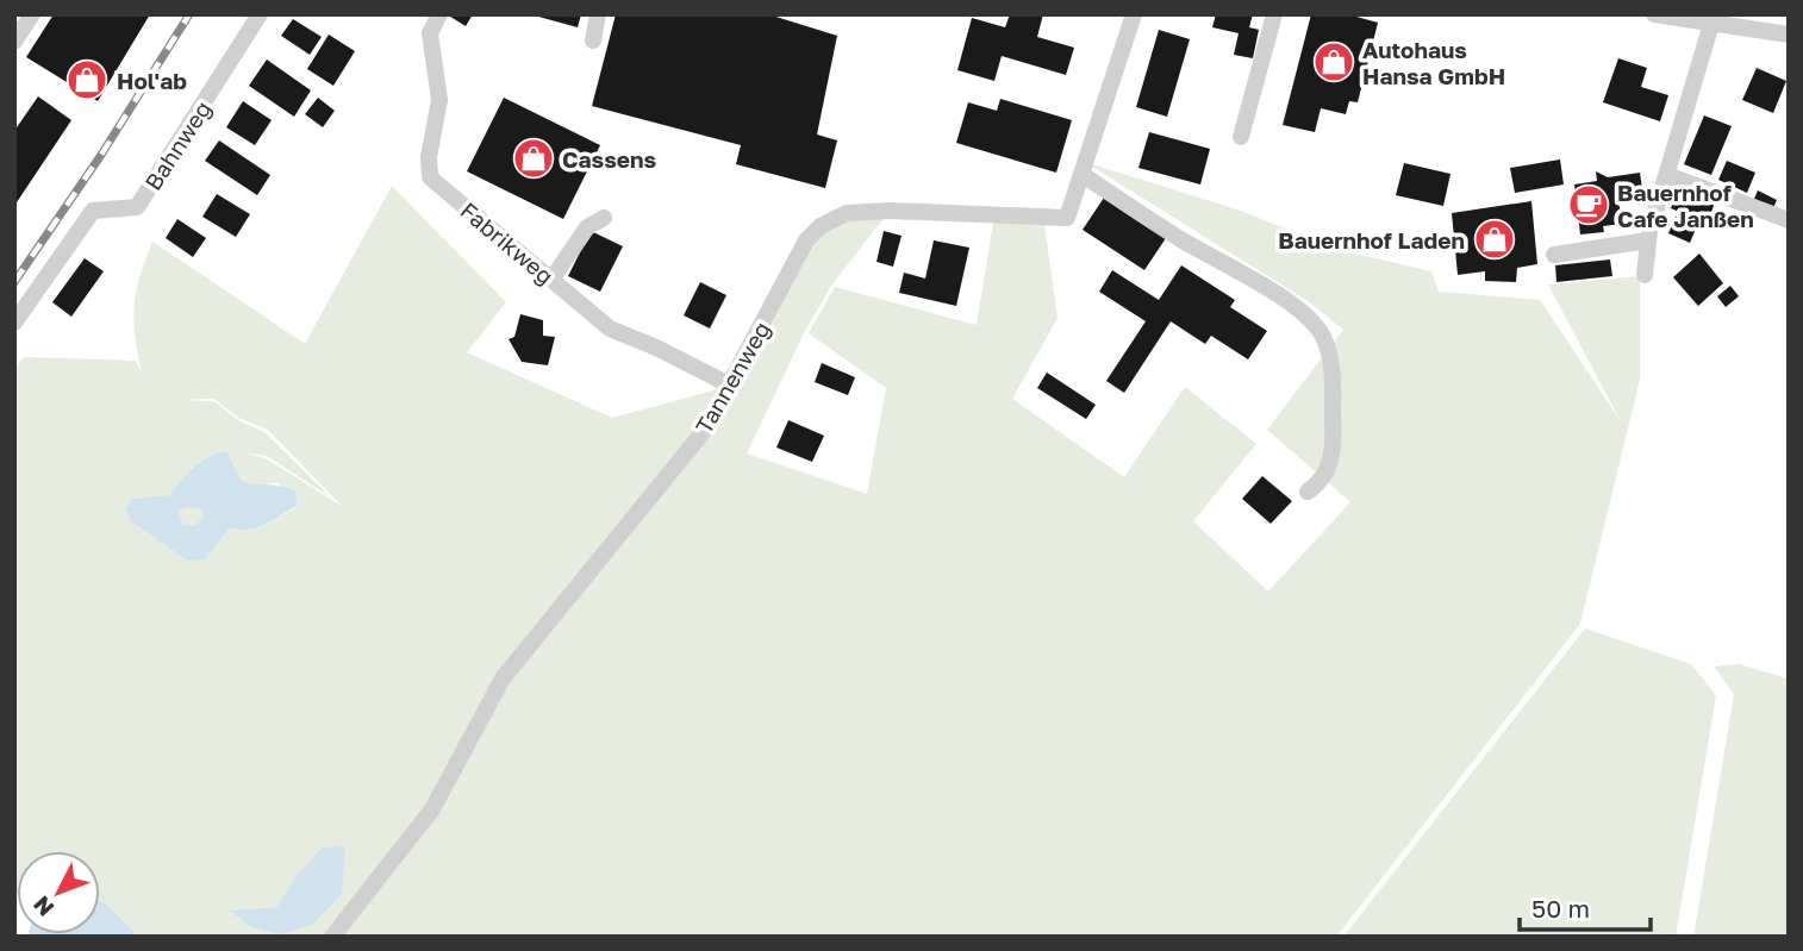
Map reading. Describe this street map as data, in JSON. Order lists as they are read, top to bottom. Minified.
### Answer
{"streets":{"street":["Bahnweg","Fabrikweg","Tannenweg"]},"crossings":[["Fabrikweg","Tannenweg"]],"places":{"shop":["Autohaus Hansa GmbH","Hol'ab","Cassens","Bauernhof Laden"],"cafe":["Bauernhof Cafe Janßen"]},"scale_bar":"50 m","north":"bottom left"}
